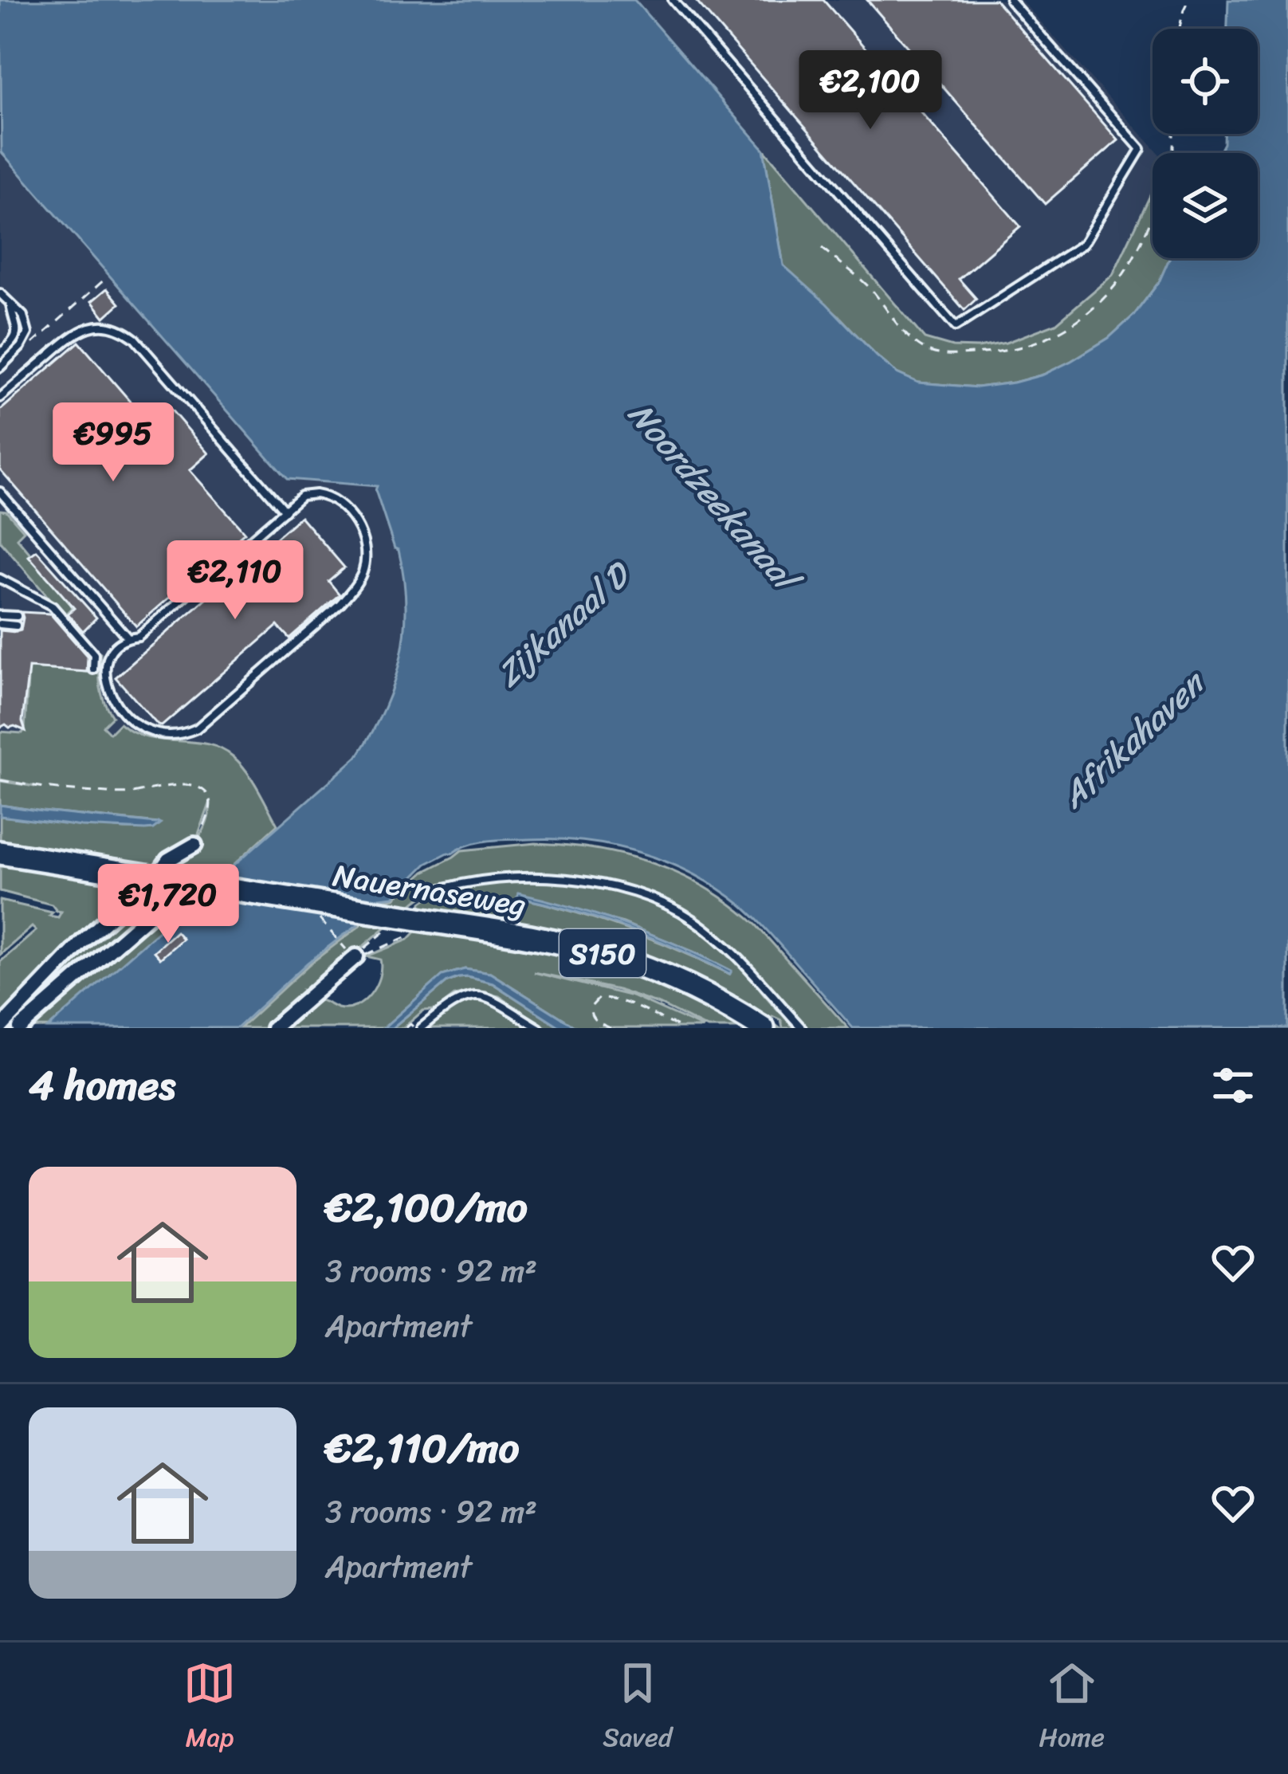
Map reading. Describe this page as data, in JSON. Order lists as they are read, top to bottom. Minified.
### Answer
{"streets":{"main road":["Nauernaseweg","S150"]},"crossings":[["Nauernaseweg","S150"]],"water":["Noordzeekanaal","Zijkanaal D","Afrikahaven"],"page":{"price":["€2,100","€995","€2,110","€1,720"],"heading":"4 homes","list":[{"name":"€2,100/mo","note":"3 rooms · 92 m² · Apartment"},{"name":"€2,110/mo","note":"3 rooms · 92 m² · Apartment"}],"tabs":["Map","Saved","Home"]}}
